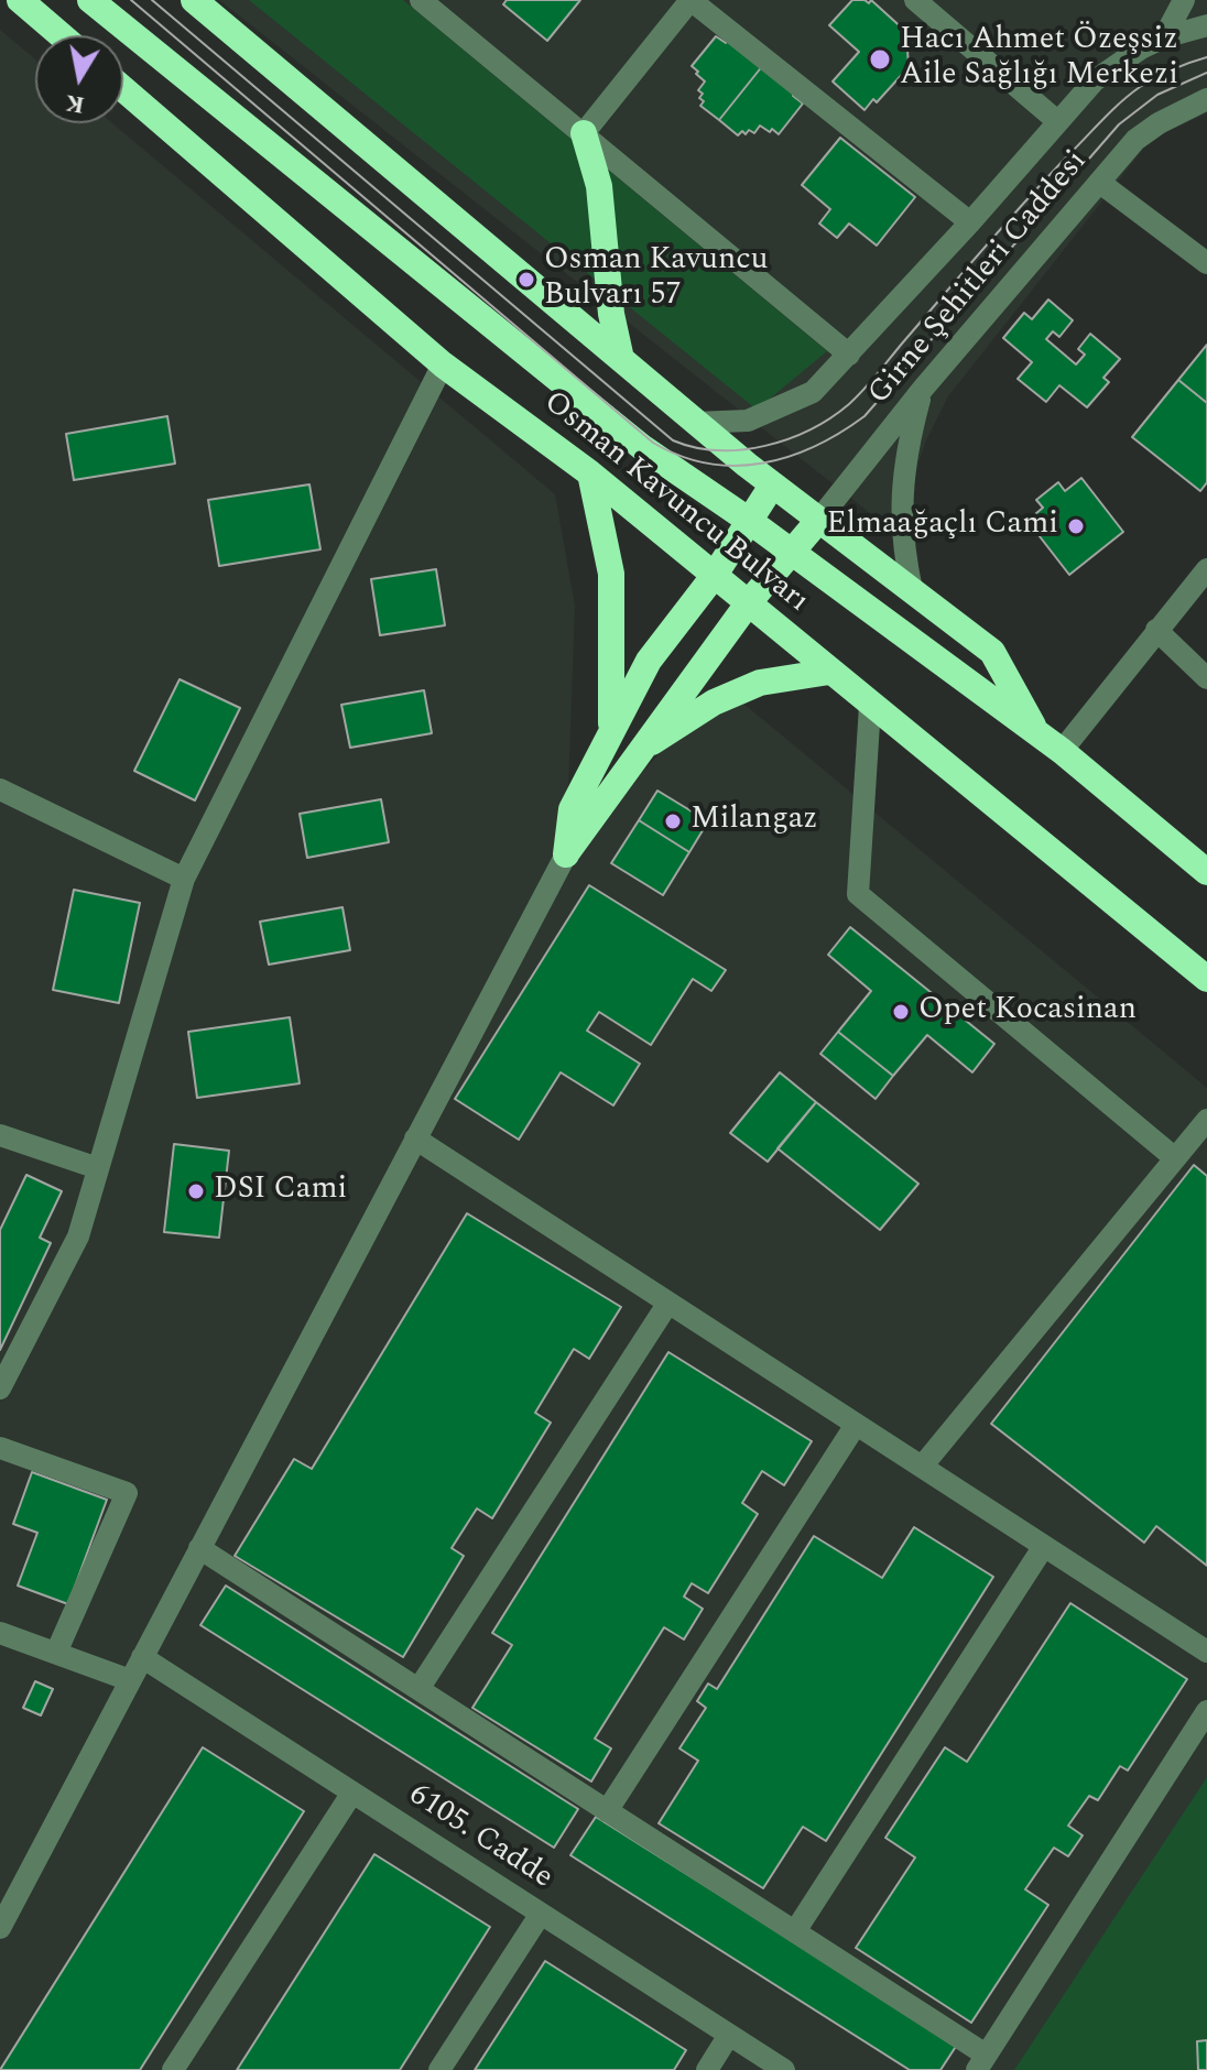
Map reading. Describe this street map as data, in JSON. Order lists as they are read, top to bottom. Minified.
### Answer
{"streets":{"highway":["Osman Kavuncu Bulvarı"],"street":["Girne Şehitleri Caddesi","6105. Cadde"]},"places":["Hacı Ahmet Özeşsiz Aile Sağlığı Merkezi","Osman Kavuncu Bulvarı 57","Elmaağaçlı Cami","Milangaz","Opet Kocasinan","DSI Cami"],"north":"bottom"}
